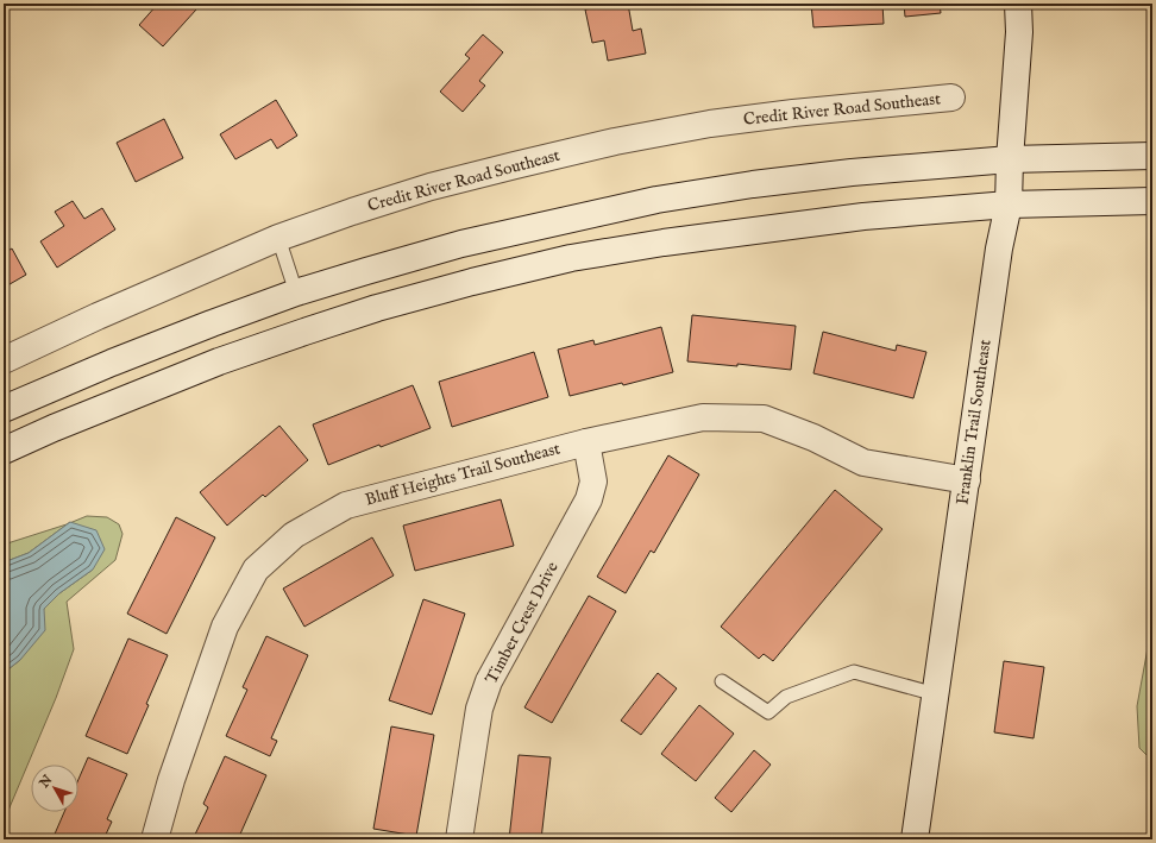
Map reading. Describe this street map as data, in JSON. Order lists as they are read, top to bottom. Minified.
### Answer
{"streets":{"street":["Credit River Road Southeast","Franklin Trail Southeast","Bluff Heights Trail Southeast","Timber Crest Drive"]},"crossings":[["Franklin Trail Southeast","Bluff Heights Trail Southeast"],["Bluff Heights Trail Southeast","Timber Crest Drive"]],"north":"top left"}
